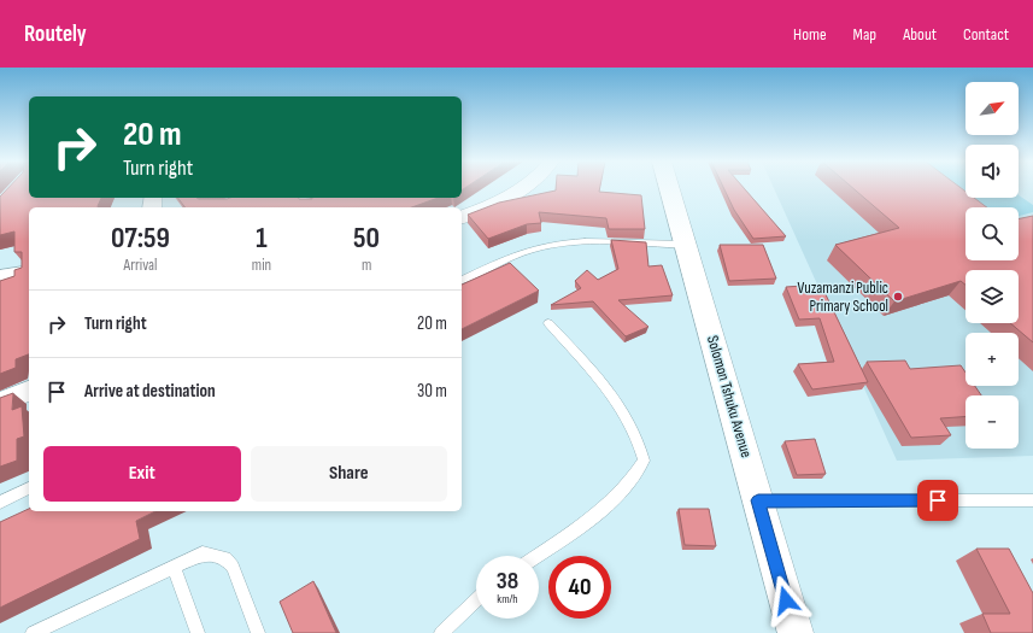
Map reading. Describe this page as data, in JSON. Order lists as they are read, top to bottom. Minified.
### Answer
{"streets":{"street":["Solomon Tshuku Avenue"]},"places":["Vuzamanzi Public Primary School"],"north":"top right","page":{"header":"Routely","nav":["Home","Map","About","Contact"],"map_buttons":["+","−"],"turn":["20 m","Turn right"],"eta":["07:59","Arrival","1","min","50","m"],"list":[{"name":"Turn right","value":"20 m"},{"name":"Arrive at destination","value":"30 m"}],"buttons":["Exit","Share"],"speed":"38 km/h","limit":"40"}}
